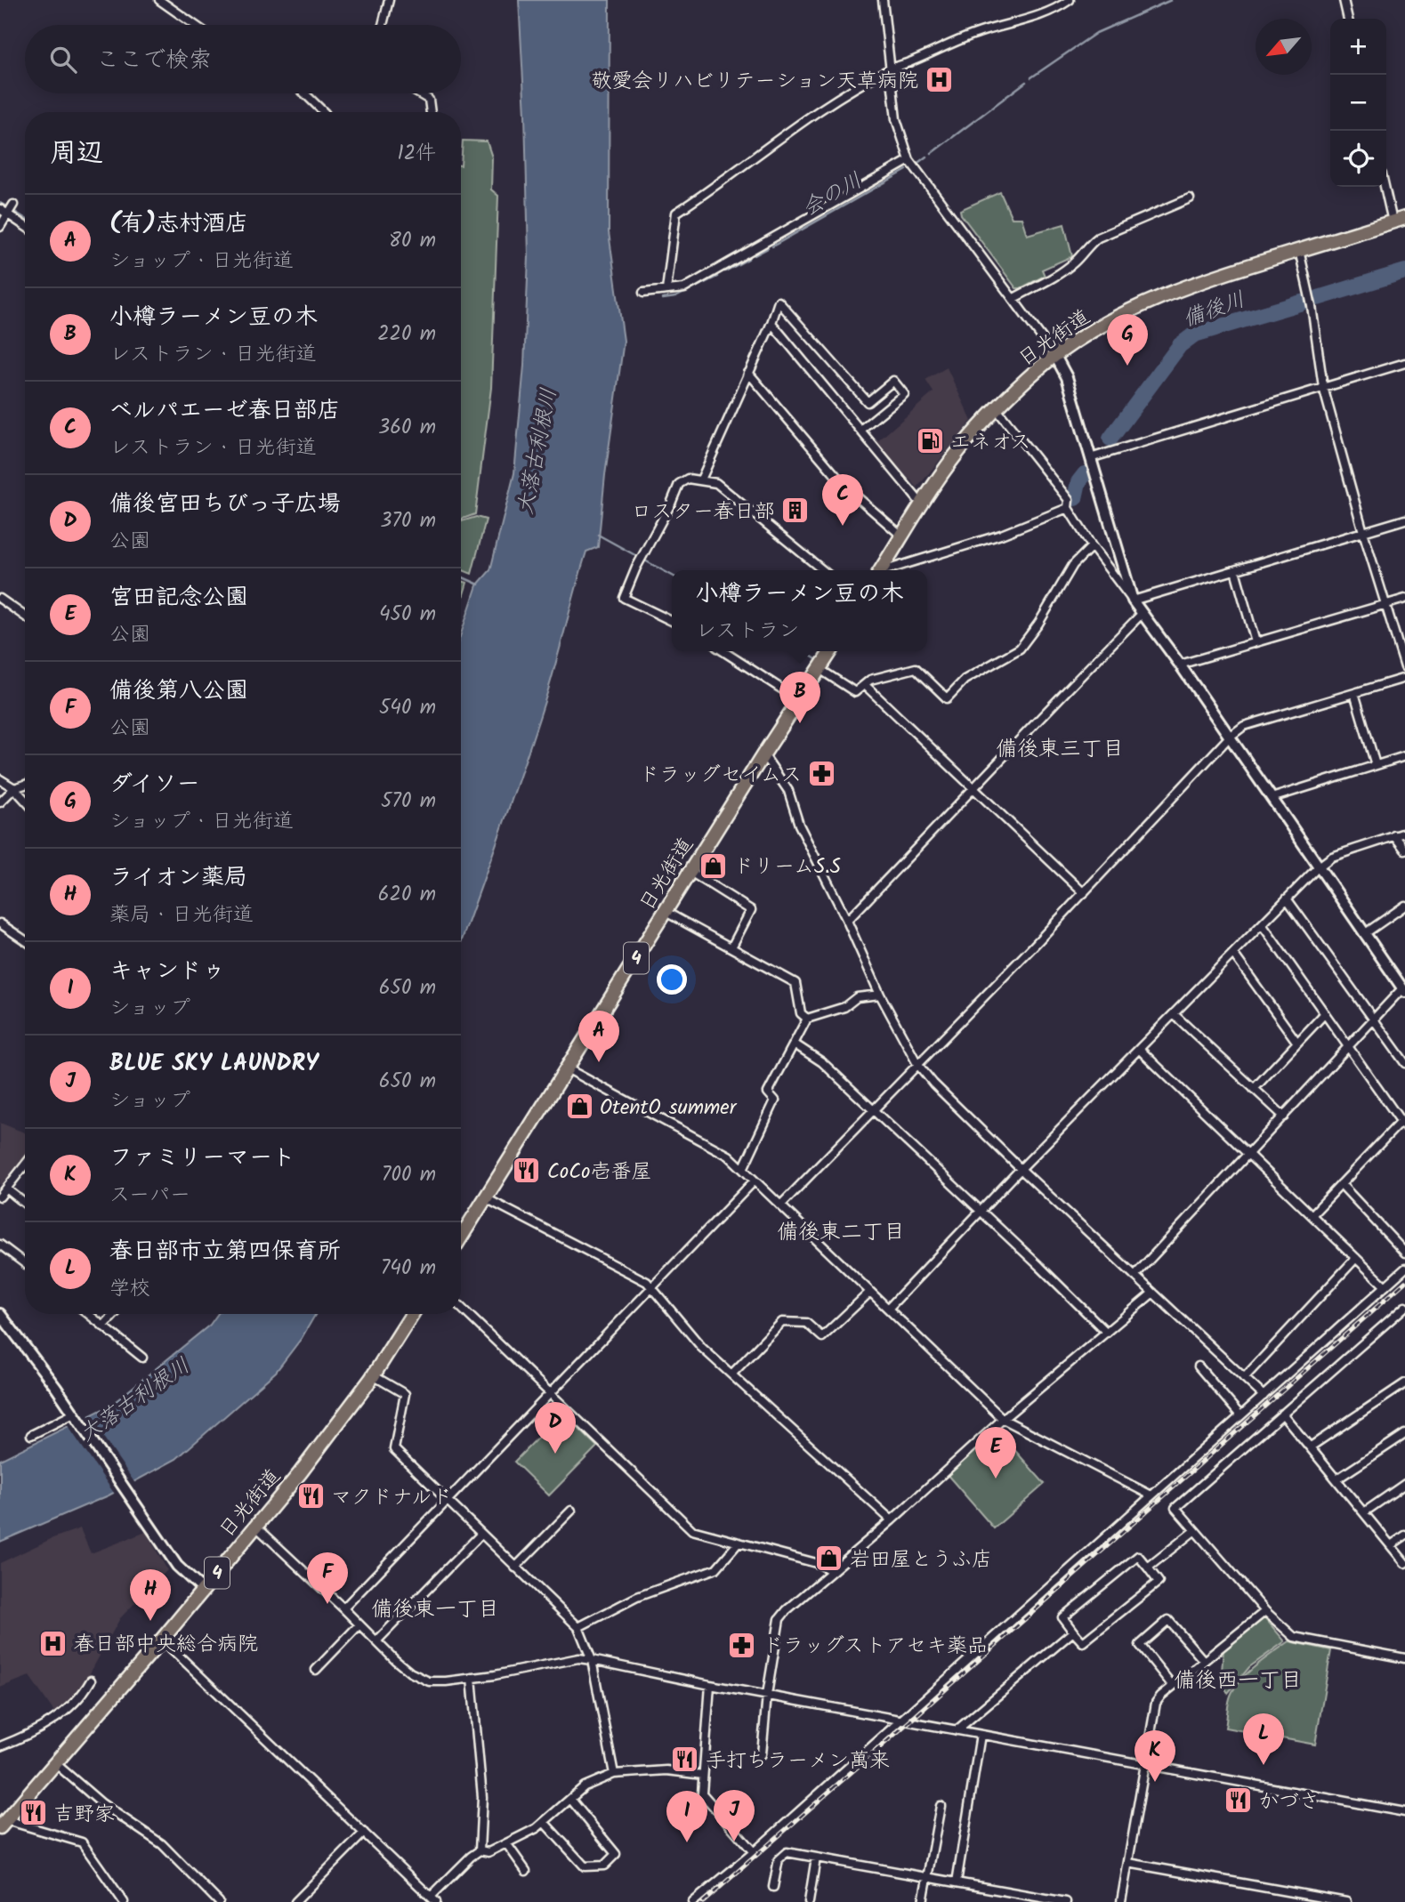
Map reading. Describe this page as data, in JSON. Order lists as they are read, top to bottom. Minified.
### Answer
{"streets":{"highway":["日光街道","4"]},"districts":["備後東三丁目","備後東二丁目","備後東一丁目","備後西一丁目"],"water":["会の川","備後川","大落古利根川"],"places":{"hospital":["敬愛会リハビリテーション天草病院","春日部中央総合病院"],"fuel station":["エネオス"],"building":["ロスター春日部"],"pharmacy":["ドラッグセイムス","ドラッグストアセキ薬品"],"shop":["ドリームS.S","OtentO summer","岩田屋とうふ店"],"restaurant":["CoCo壱番屋","マクドナルド","手打ちラーメン萬来","かづさ","吉野家"]},"north":"bottom left","page":{"map_buttons":["+","−"],"search":"ここで検索","heading":["周辺","12件"],"list":[{"mark":"A","name":"(有)志村酒店","note":"ショップ · 日光街道","value":"80 m"},{"mark":"B","name":"小樽ラーメン豆の木","note":"レストラン · 日光街道","value":"220 m"},{"mark":"C","name":"ベルパエーゼ春日部店","note":"レストラン · 日光街道","value":"360 m"},{"mark":"D","name":"備後宮田ちびっ子広場","note":"公園","value":"370 m"},{"mark":"E","name":"宮田記念公園","note":"公園","value":"450 m"},{"mark":"F","name":"備後第八公園","note":"公園","value":"540 m"},{"mark":"G","name":"ダイソー","note":"ショップ · 日光街道","value":"570 m"},{"mark":"H","name":"ライオン薬局","note":"薬局 · 日光街道","value":"620 m"},{"mark":"I","name":"キャンドゥ","note":"ショップ","value":"650 m"},{"mark":"J","name":"BLUE SKY LAUNDRY","note":"ショップ","value":"650 m"},{"mark":"K","name":"ファミリーマート","note":"スーパー","value":"700 m"},{"mark":"L","name":"春日部市立第四保育所","note":"学校","value":"740 m"}],"pins":["G","C","B","A","D","E","F","H","L","K","J","I"],"popup":["小樽ラーメン豆の木","レストラン"]}}
